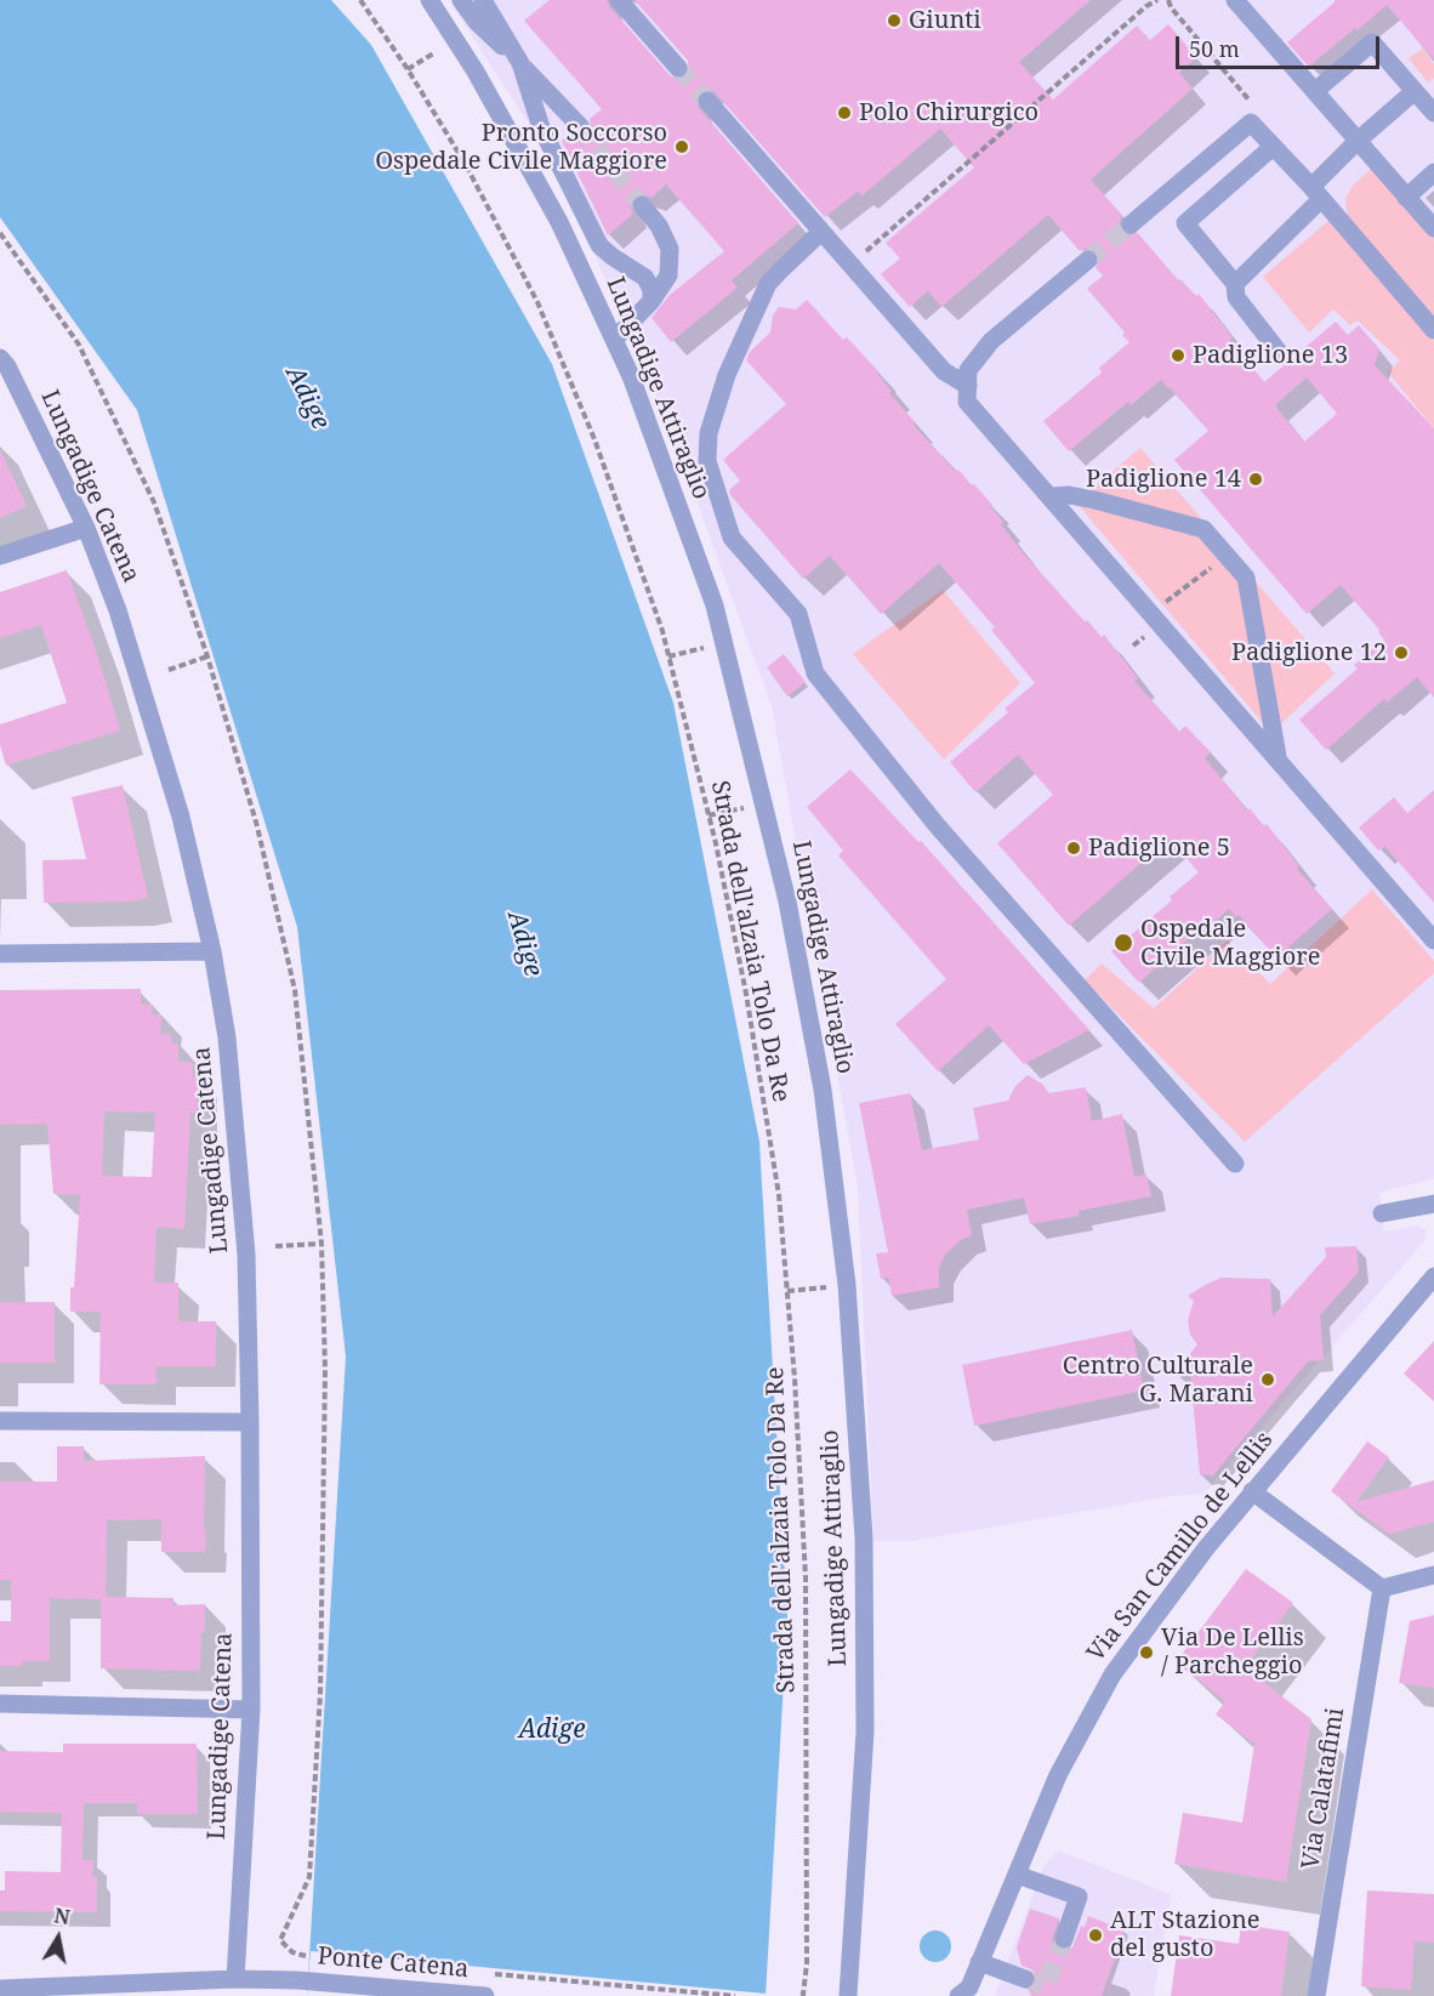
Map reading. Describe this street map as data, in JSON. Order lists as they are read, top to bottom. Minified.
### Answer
{"streets":{"street":["Lungadige Attiraglio","Lungadige Catena","Via San Camillo de Lellis","Via Calatafimi","Ponte Catena"],"path":["Strada dell'alzaia Tolo Da Re"]},"crossings":[["Lungadige Catena","Ponte Catena"]],"water":["Adige"],"places":["Giunti","Polo Chirurgico","Pronto Soccorso Ospedale Civile Maggiore","Padiglione 13","Padiglione 14","Padiglione 12","Padiglione 5","Ospedale Civile Maggiore","Centro Culturale G. Marani","Via De Lellis / Parcheggio","ALT Stazione del gusto"],"scale_bar":"50 m","north":"top"}
